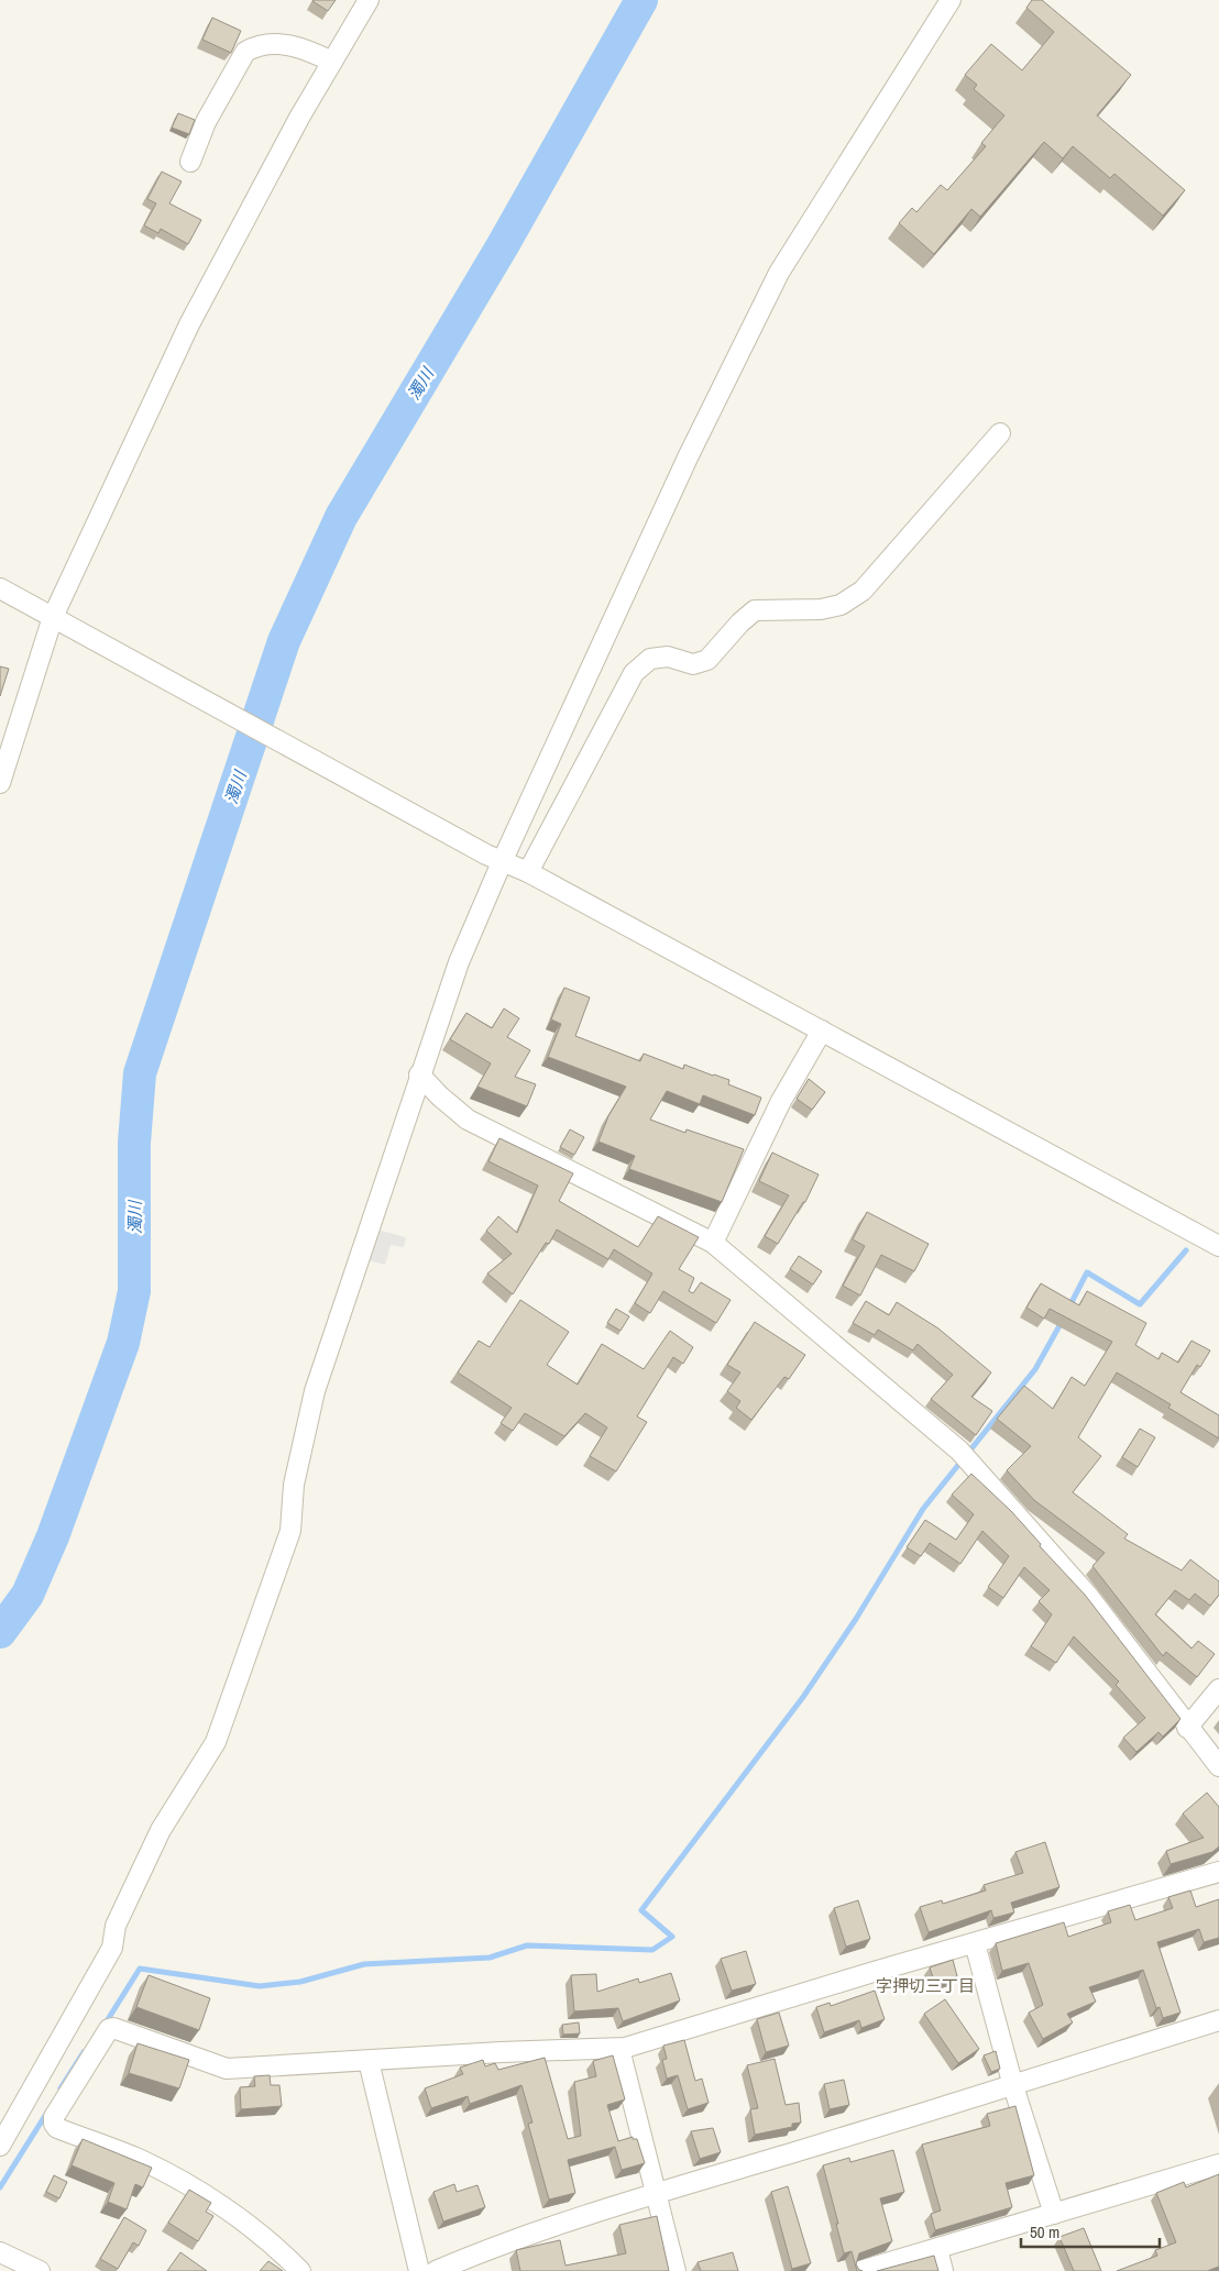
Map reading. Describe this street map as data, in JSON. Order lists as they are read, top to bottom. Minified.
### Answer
{"districts":["字押切三丁目"],"water":["濁川"],"scale_bar":"50 m"}
